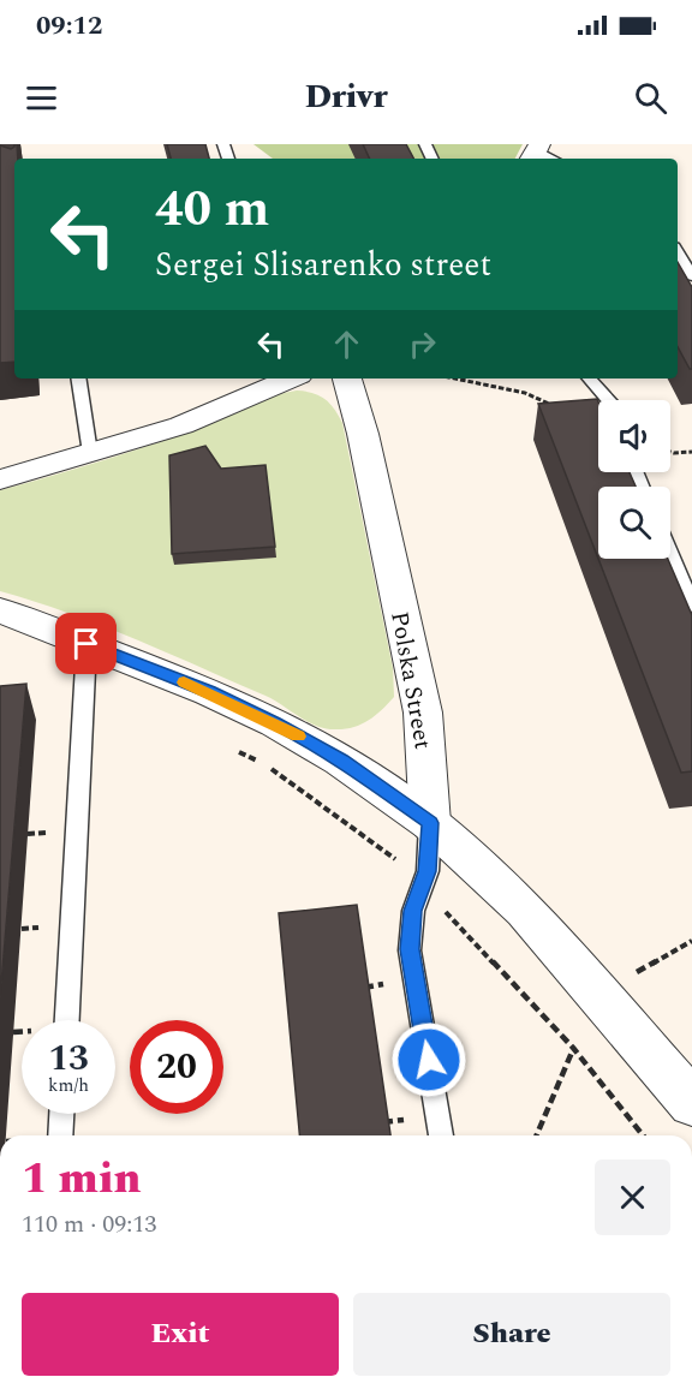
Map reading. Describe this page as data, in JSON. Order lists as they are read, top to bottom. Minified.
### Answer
{"streets":{"street":["Polska Street"]},"page":{"status":"09:12","header":"Drivr","turn":["40 m","Sergei Slisarenko street"],"speed":"13 km/h","limit":"20","heading":["1 min","110 m · 09:13"],"buttons":["Exit","Share"]}}
